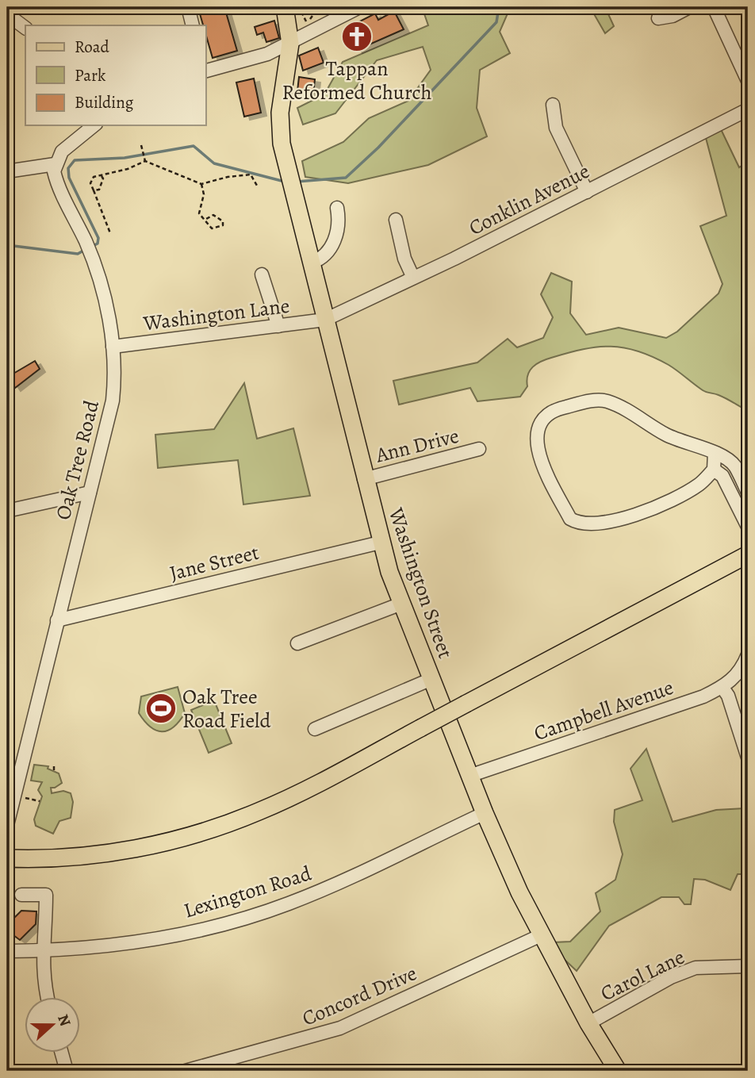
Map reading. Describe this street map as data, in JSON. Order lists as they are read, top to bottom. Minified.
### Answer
{"streets":{"main road":["Washington Street"],"street":["Conklin Avenue","Washington Lane","Ann Drive","Oak Tree Road","Jane Street","Campbell Avenue","Lexington Road","Carol Lane","Concord Drive"]},"crossings":[["Conklin Avenue","Washington Lane"],["Conklin Avenue","Washington Street"],["Washington Lane","Oak Tree Road"],["Washington Lane","Washington Street"],["Ann Drive","Washington Street"],["Oak Tree Road","Jane Street"],["Jane Street","Washington Street"],["Washington Street","Campbell Avenue"],["Washington Street","Lexington Road"],["Washington Street","Carol Lane"],["Washington Street","Concord Drive"]],"places":{"church":["Tappan Reformed Church"],"sports":["Oak Tree Road Field"]},"legend":["Road","Park","Building"],"north":"right"}
